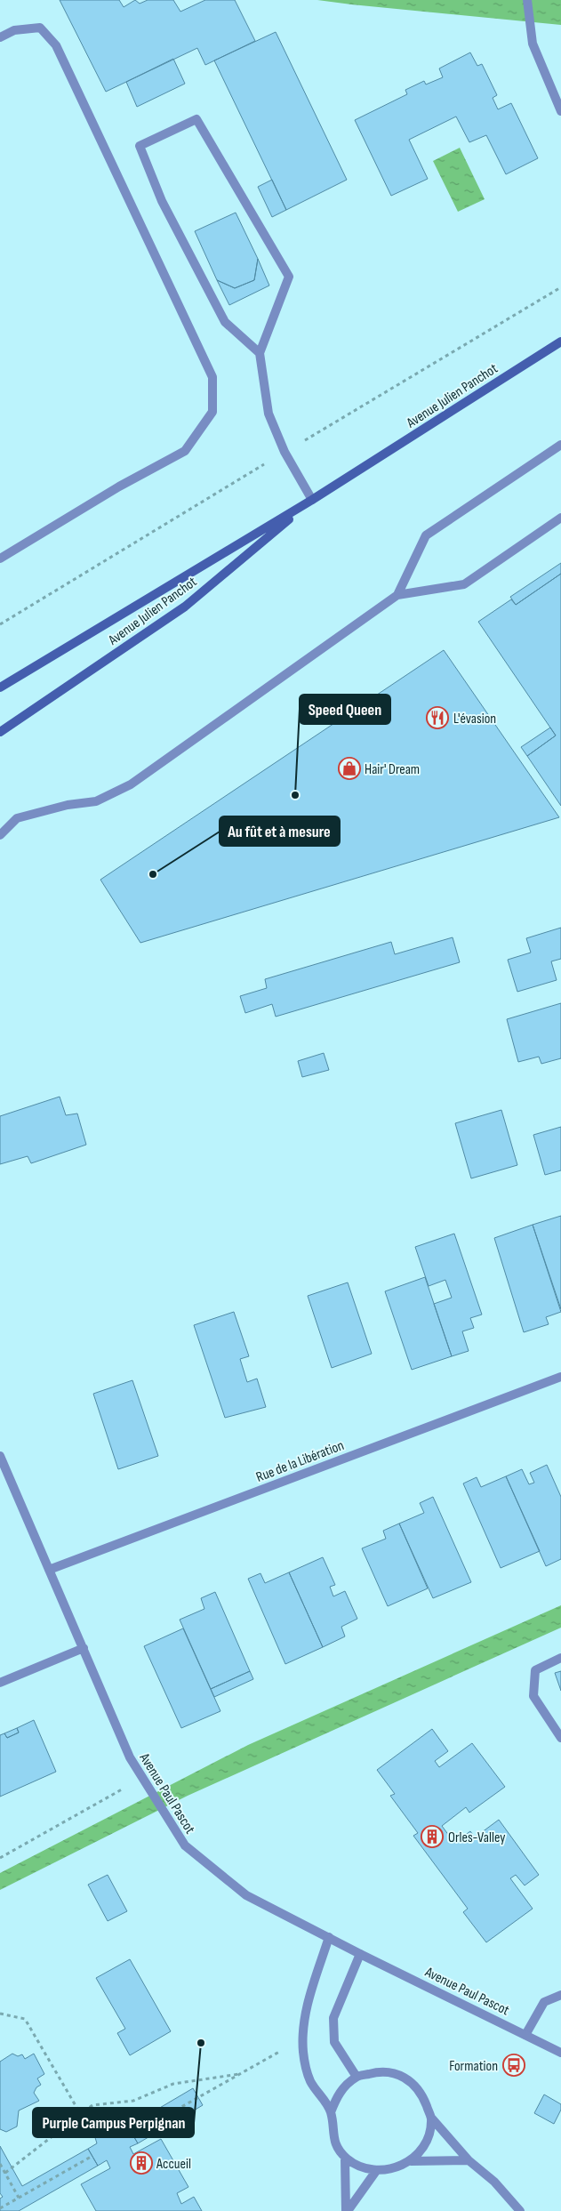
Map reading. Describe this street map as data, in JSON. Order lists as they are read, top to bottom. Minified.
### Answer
{"streets":{"main road":["Avenue Julien Panchot"],"street":["Rue de la Libération","Avenue Paul Pascot"]},"crossings":[["Rue de la Libération","Avenue Paul Pascot"]],"places":{"restaurant":["L'évasion"],"shop":["Hair' Dream"],"other":["Speed Queen","Au fût et à mesure","Purple Campus Perpignan"],"building":["Orles-Valley","Accueil"],"bus stop":["Formation"]}}
